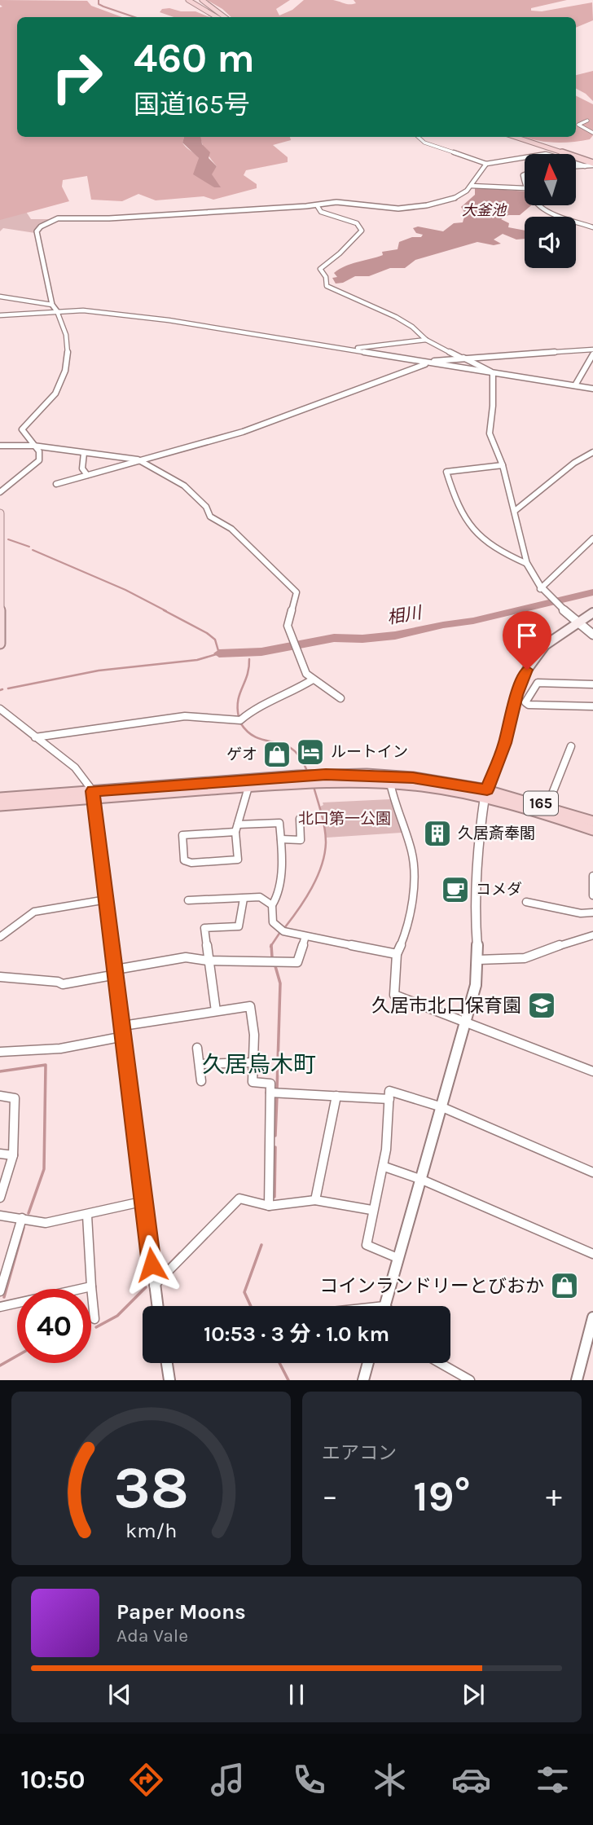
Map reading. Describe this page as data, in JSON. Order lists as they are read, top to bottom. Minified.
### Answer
{"streets":{"highway":["165"]},"districts":["久居烏木町"],"water":["大釜池","相川"],"parks":["北口第一公園"],"places":{"hotel":["ルートイン"],"shop":["ゲオ","コインランドリーとびおか"],"building":["久居斎奉閣"],"cafe":["コメダ"],"school or university":["久居市北口保育園"]},"north":"top","page":{"turn":["460 m","国道165号"],"limit":"40","trip":"10:53 · 3 分 · 1.0 km","tile":"エアコン","heat":["−","19°","+"],"song":["Paper Moons","Ada Vale"],"tabs":"10:50","gauge":["38","km/h"]}}
